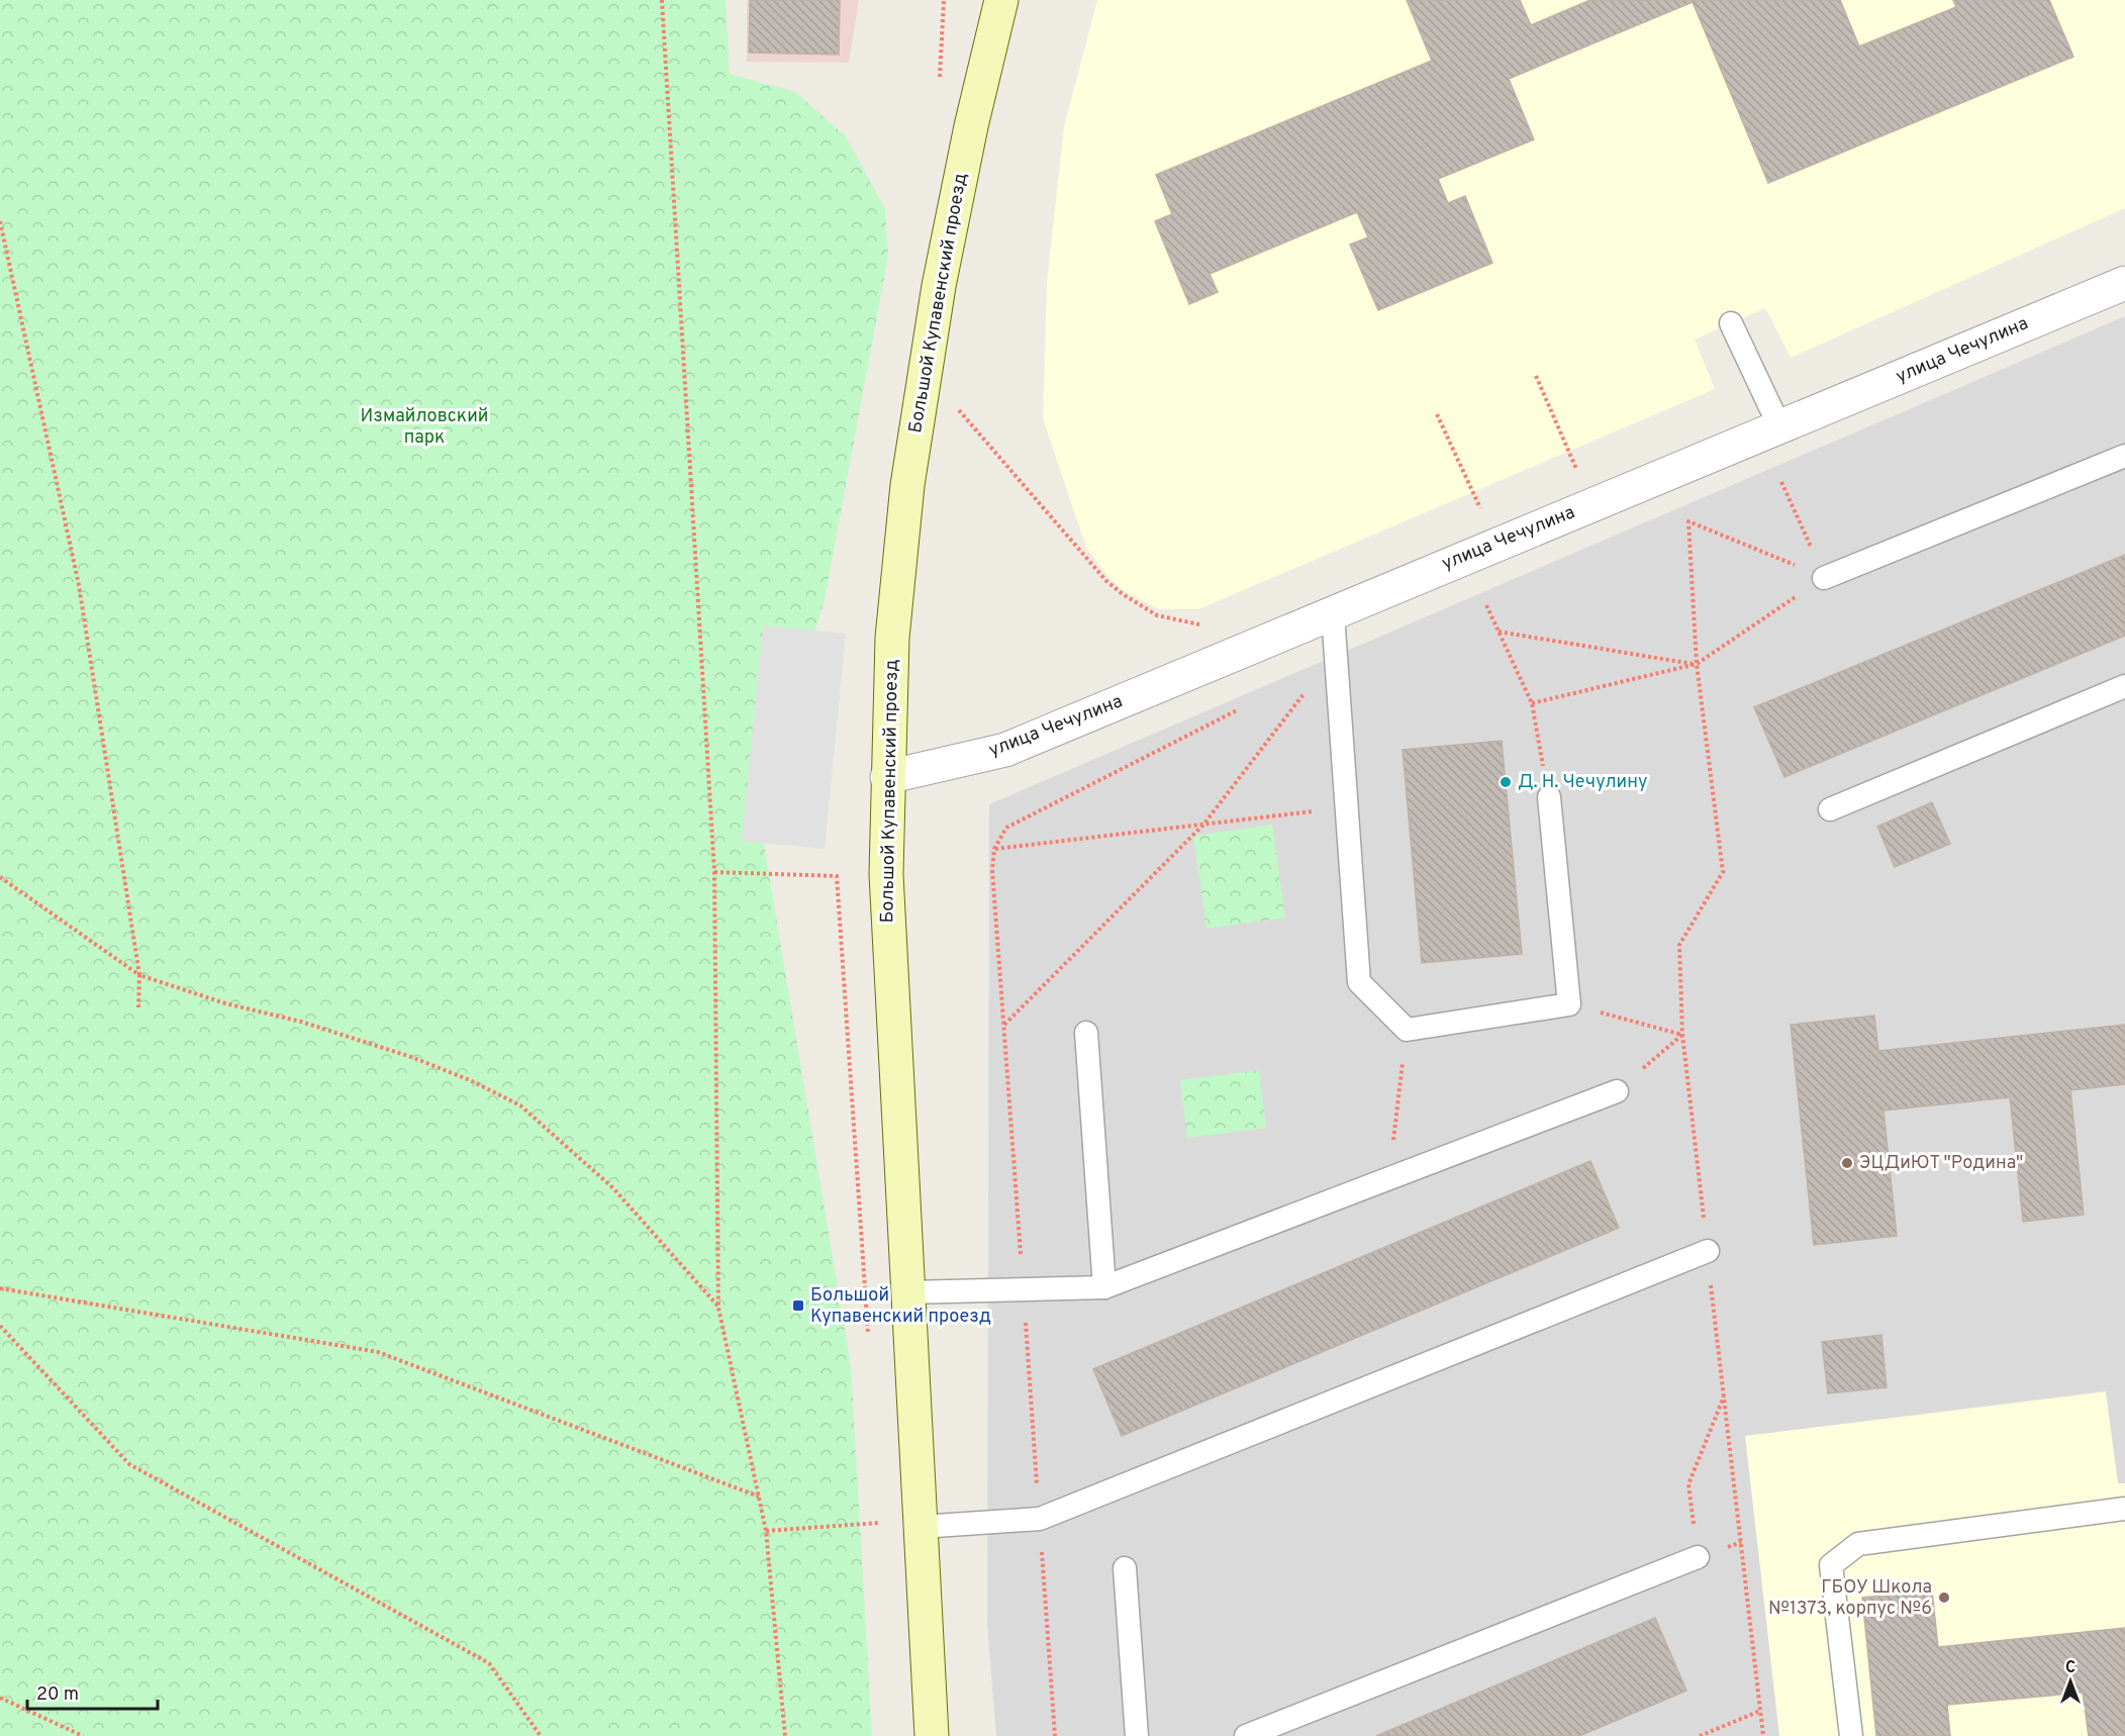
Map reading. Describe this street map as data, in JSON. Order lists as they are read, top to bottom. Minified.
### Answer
{"streets":{"main road":["Большой Купавенский проезд"],"street":["улица Чечулина"]},"crossings":[["Большой Купавенский проезд","улица Чечулина"]],"parks":["Измайловский парк"],"places":{"other":["Д. Н. Чечулину","ЭЦДиЮТ \"Родина\"","ГБОУ Школа №1373, корпус №6"],"transit":["Большой Купавенский проезд"]},"scale_bar":"20 m","north":"top"}
